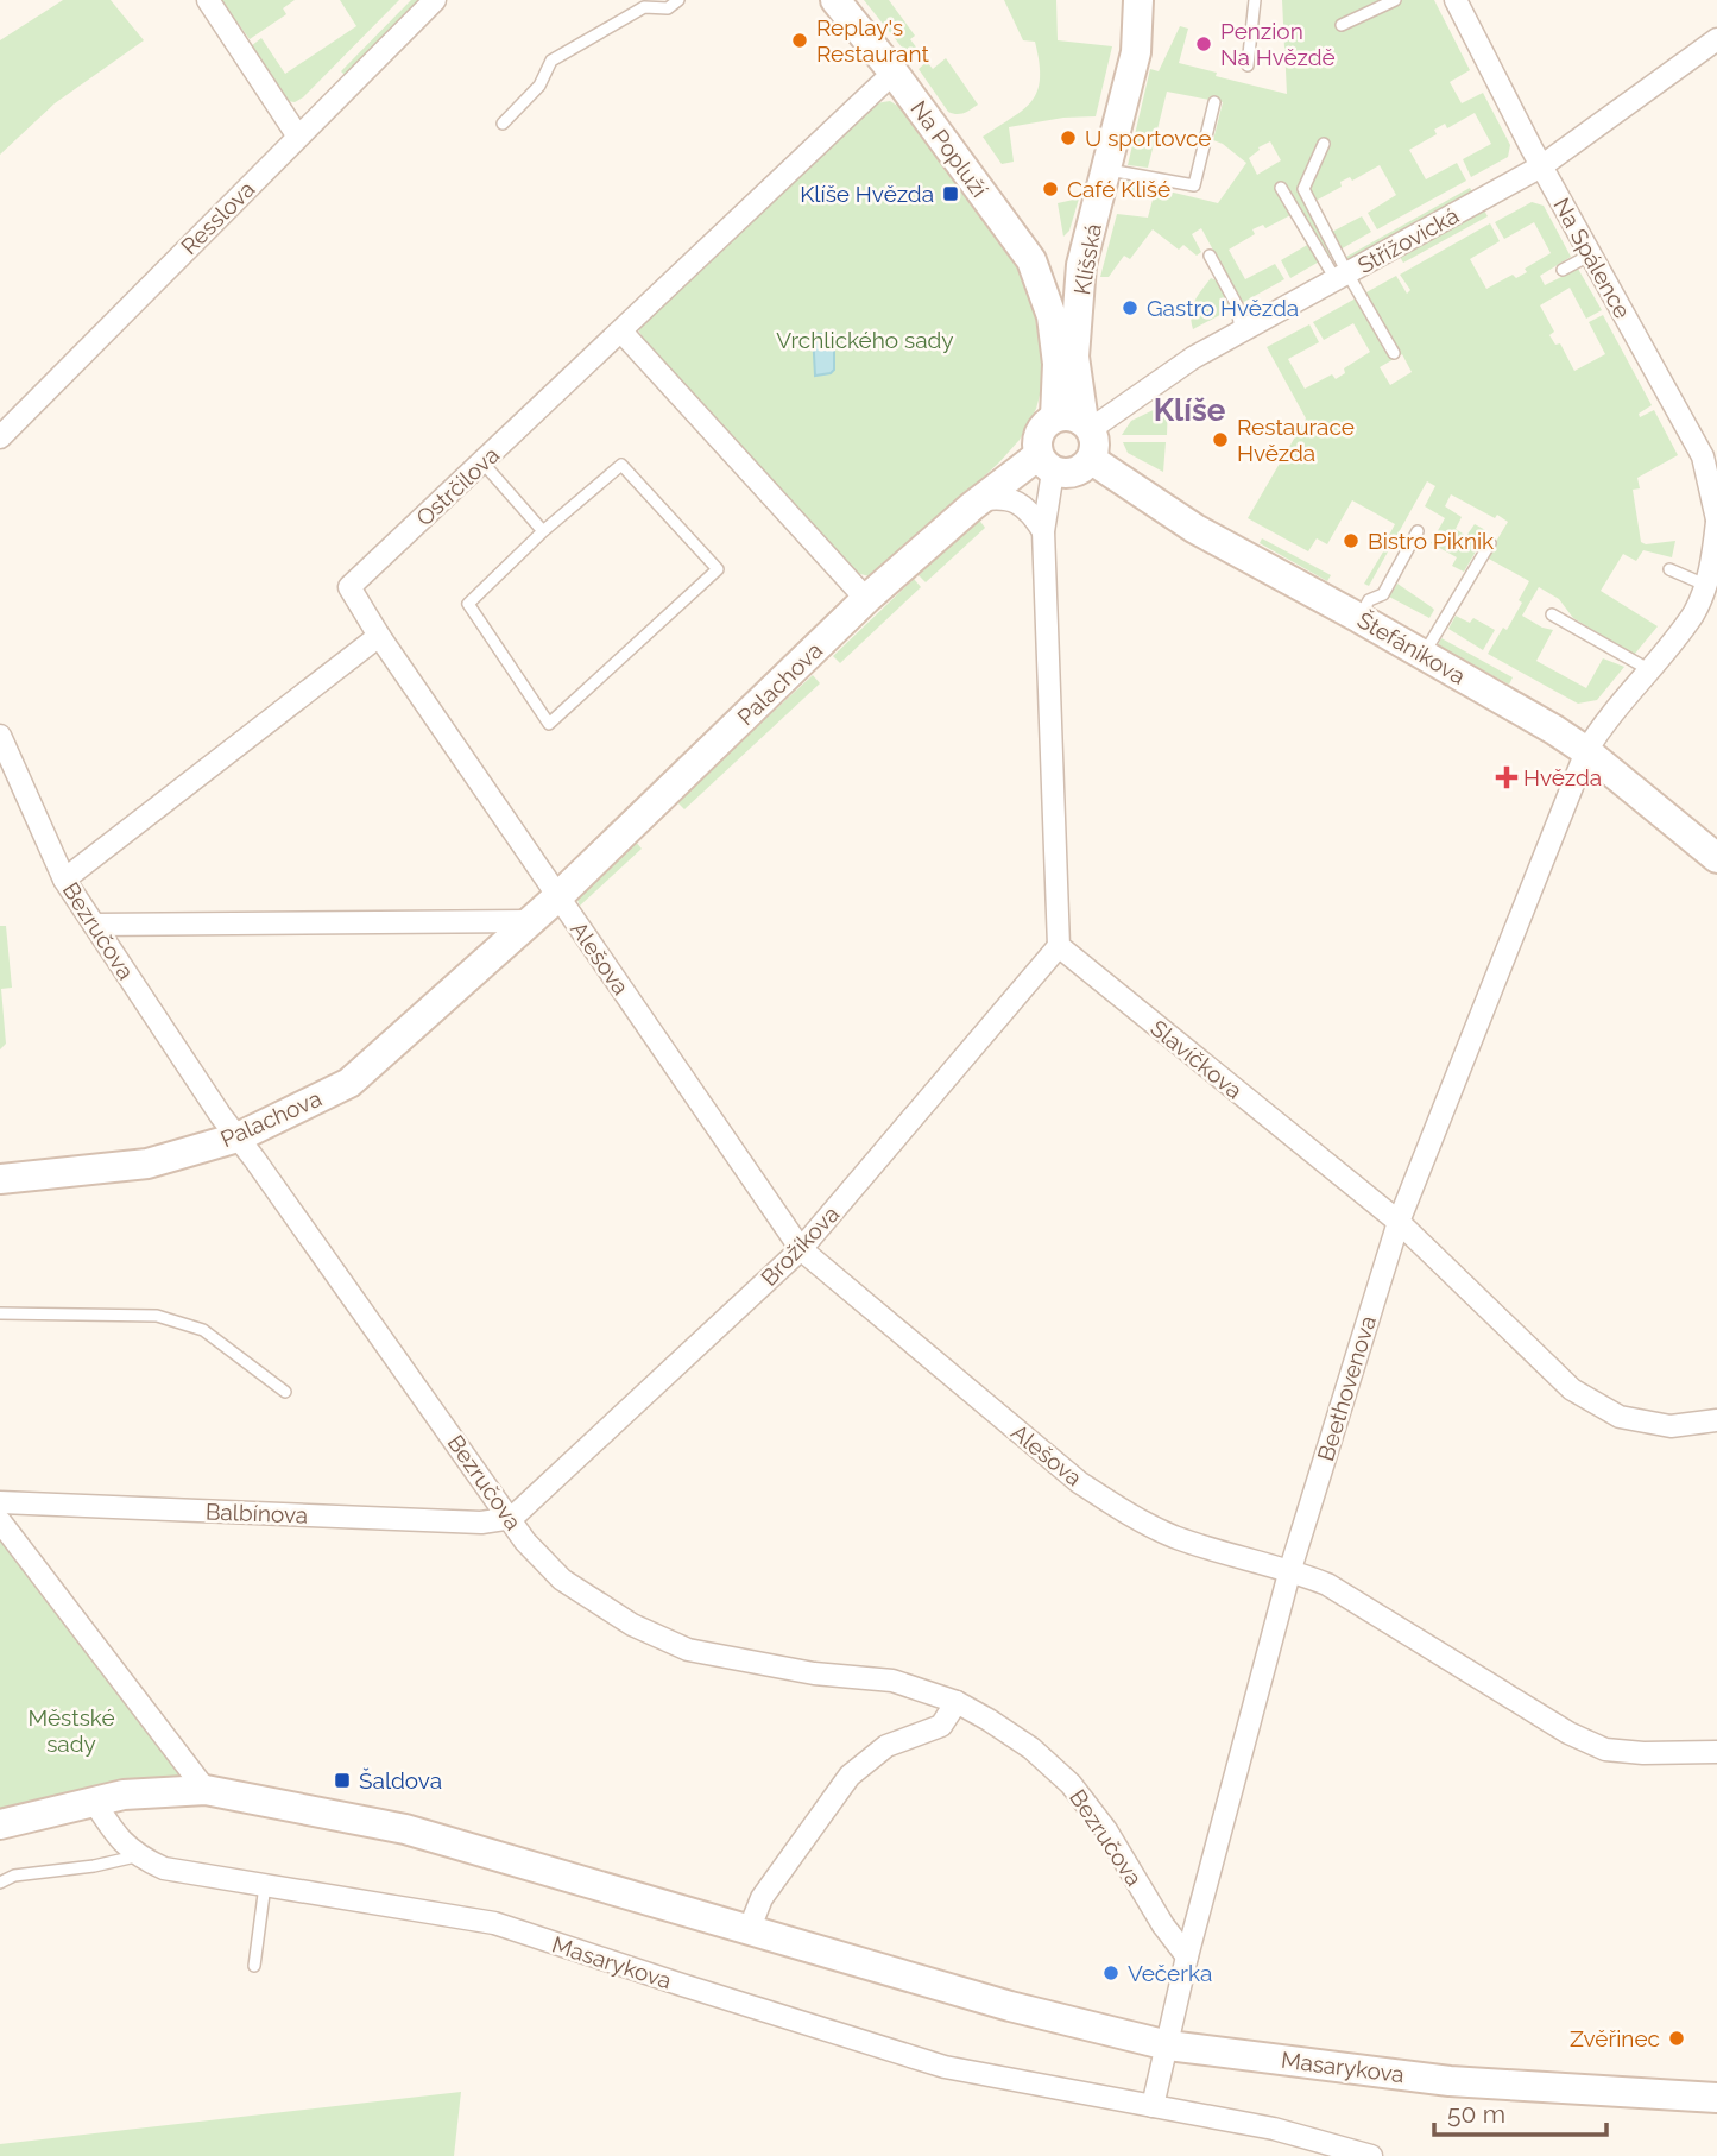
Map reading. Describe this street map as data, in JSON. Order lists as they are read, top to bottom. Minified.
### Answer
{"streets":{"street":["Na Popluží","Resslova","Střížovická","Na Spálence","Klíšská","Ostrčilova","Štefánikova","Palachova","Bezručova","Alešova","Slavíčkova","Brožíkova","Beethovenova","Balbínova","Masarykova"]},"crossings":[["Na Popluží","Střížovická"],["Na Popluží","Klíšská"],["Na Popluží","Ostrčilova"],["Na Popluží","Štefánikova"],["Na Popluží","Palachova"],["Střížovická","Na Spálence"],["Střížovická","Klíšská"],["Střížovická","Štefánikova"],["Střížovická","Palachova"],["Na Spálence","Štefánikova"],["Na Spálence","Beethovenova"],["Klíšská","Štefánikova"],["Klíšská","Palachova"],["Ostrčilova","Alešova"],["Štefánikova","Palachova"],["Štefánikova","Beethovenova"],["Palachova","Bezručova"],["Palachova","Alešova"],["Bezručova","Brožíkova"],["Bezručova","Beethovenova"],["Bezručova","Balbínova"],["Alešova","Brožíkova"],["Alešova","Beethovenova"],["Slavíčkova","Brožíkova"],["Slavíčkova","Beethovenova"],["Brožíkova","Balbínova"],["Beethovenova","Masarykova"]],"districts":["Klíše"],"parks":["Vrchlického sady","Městské sady"],"places":{"other":["Replay's Restaurant","Penzion Na Hvězdě","U sportovce","Café Klišé","Gastro Hvězda","Restaurace Hvězda","Bistro Piknik","Večerka","Zvěřinec"],"transit":["Klíše Hvězda","Šaldova"],"health":["Hvězda"]},"scale_bar":"50 m"}
